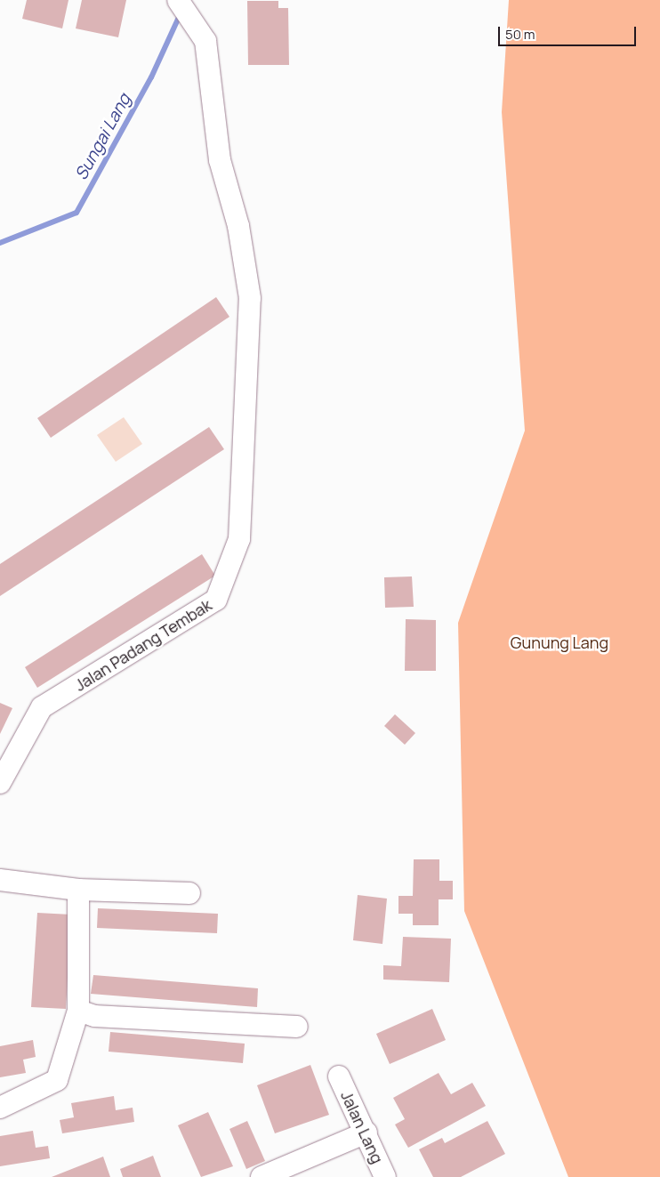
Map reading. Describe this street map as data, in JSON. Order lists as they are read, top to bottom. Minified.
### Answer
{"streets":{"street":["Jalan Padang Tembak","Jalan Lang"]},"water":["Sungai Lang"],"parks":["Gunung Lang"],"scale_bar":"50 m"}
